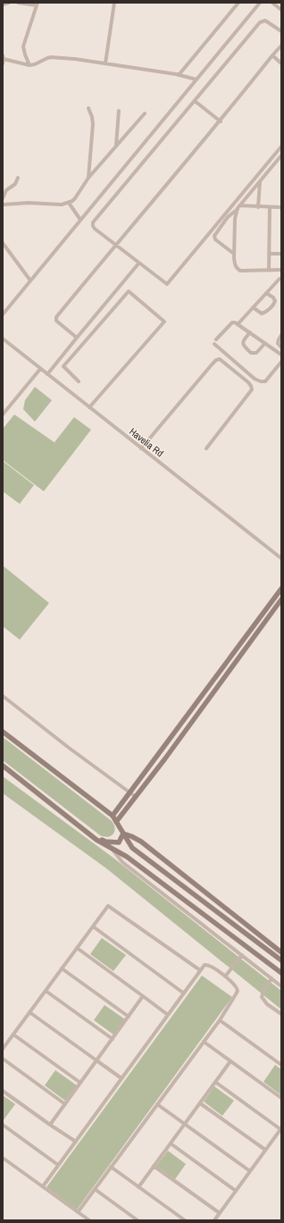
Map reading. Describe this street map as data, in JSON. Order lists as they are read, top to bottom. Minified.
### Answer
{"streets":{"street":["Havelia Rd"]}}
